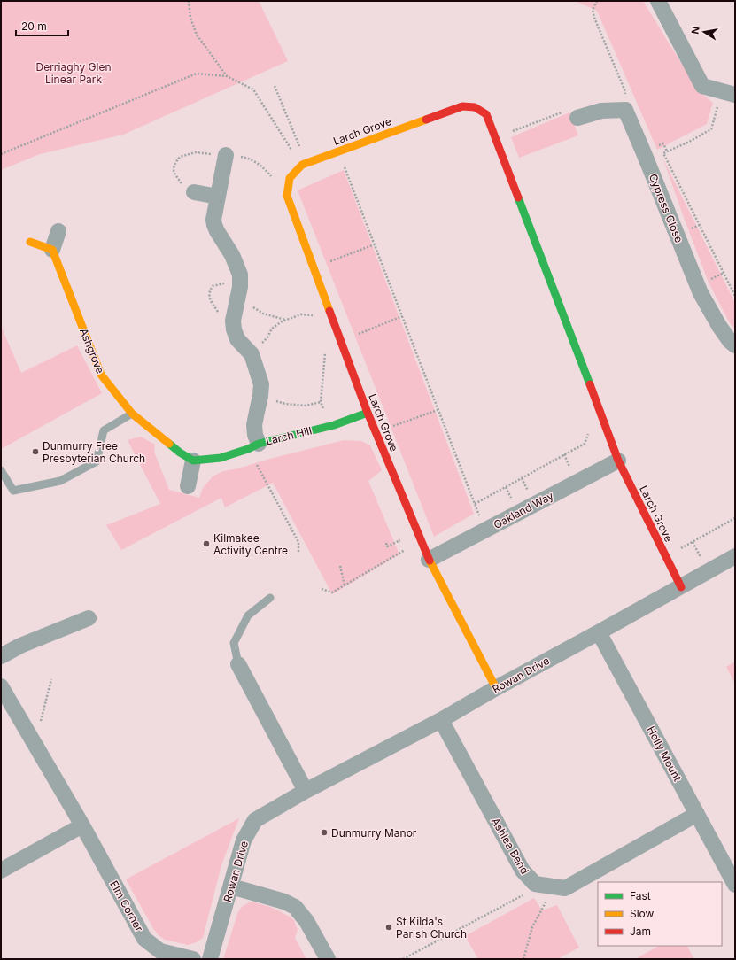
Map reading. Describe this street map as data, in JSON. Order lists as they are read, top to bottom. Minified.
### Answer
{"streets":{"street":["Larch Grove","Cypress Close","Ashgrove","Larch Hill","Oakland Way","Rowan Drive","Holly Mount","Ashlea Bend","Elm Corner"]},"crossings":[["Larch Grove","Larch Hill"],["Larch Grove","Oakland Way"],["Larch Grove","Rowan Drive"],["Rowan Drive","Holly Mount"],["Rowan Drive","Ashlea Bend"],["Holly Mount","Ashlea Bend"]],"parks":["Derriaghy Glen Linear Park"],"places":["Dunmurry Free Presbyterian Church","Kilmakee Activity Centre","Dunmurry Manor","St Kilda's Parish Church"],"legend":["Fast","Slow","Jam"],"scale_bar":"20 m","north":"left"}
